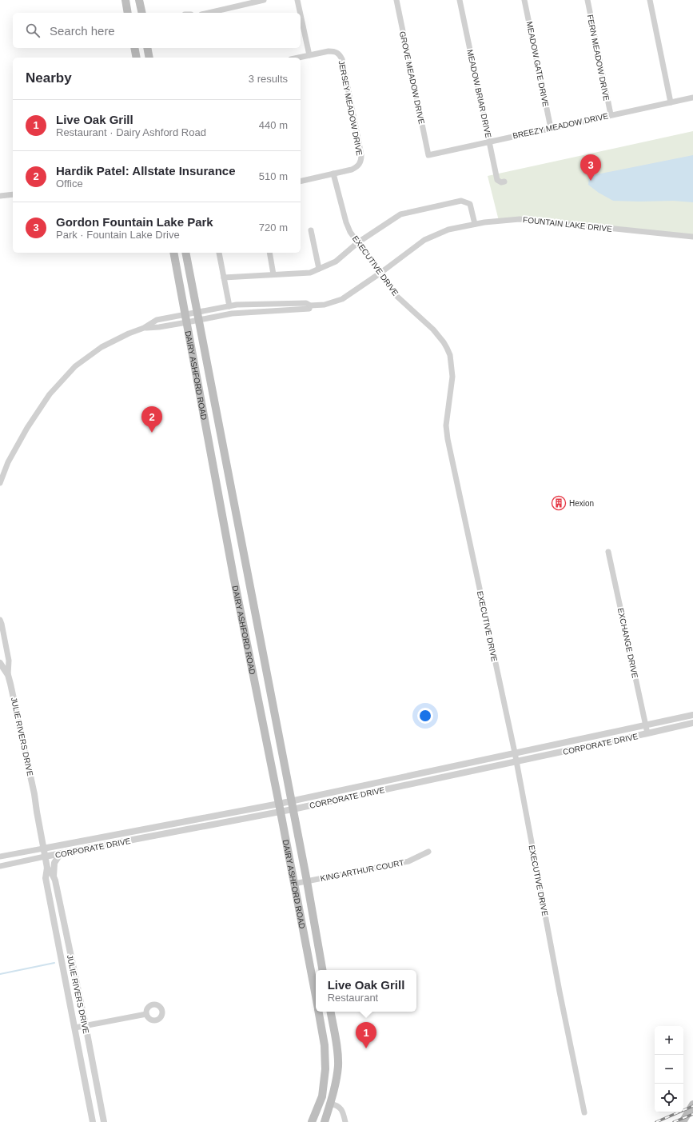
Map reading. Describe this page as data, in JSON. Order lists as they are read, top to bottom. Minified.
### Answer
{"streets":{"main road":["DAIRY ASHFORD ROAD"],"street":["FERN MEADOW DRIVE","MEADOW GATE DRIVE","GROVE MEADOW DRIVE","MEADOW BRIAR DRIVE","JERSEY MEADOW DRIVE","BREEZY MEADOW DRIVE","FOUNTAIN LAKE DRIVE","EXECUTIVE DRIVE","EXCHANGE DRIVE","JULIE RIVERS DRIVE","CORPORATE DRIVE","KING ARTHUR COURT"]},"crossings":[["FERN MEADOW DRIVE","BREEZY MEADOW DRIVE"],["MEADOW GATE DRIVE","BREEZY MEADOW DRIVE"],["GROVE MEADOW DRIVE","BREEZY MEADOW DRIVE"],["MEADOW BRIAR DRIVE","BREEZY MEADOW DRIVE"],["JERSEY MEADOW DRIVE","EXECUTIVE DRIVE"],["FOUNTAIN LAKE DRIVE","EXECUTIVE DRIVE"],["FOUNTAIN LAKE DRIVE","DAIRY ASHFORD ROAD"],["EXECUTIVE DRIVE","CORPORATE DRIVE"],["DAIRY ASHFORD ROAD","CORPORATE DRIVE"],["DAIRY ASHFORD ROAD","KING ARTHUR COURT"],["EXCHANGE DRIVE","CORPORATE DRIVE"],["JULIE RIVERS DRIVE","CORPORATE DRIVE"]],"places":{"building":["Hexion"]},"page":{"search":"Search here","heading":["Nearby","3 results"],"list":[{"mark":"1","name":"Live Oak Grill","note":"Restaurant · Dairy Ashford Road","value":"440 m"},{"mark":"2","name":"Hardik Patel: Allstate Insurance","note":"Office","value":"510 m"},{"mark":"3","name":"Gordon Fountain Lake Park","note":"Park · Fountain Lake Drive","value":"720 m"}],"pins":["3","2","1"],"popup":["Live Oak Grill","Restaurant"],"map_buttons":["+","−"]}}
